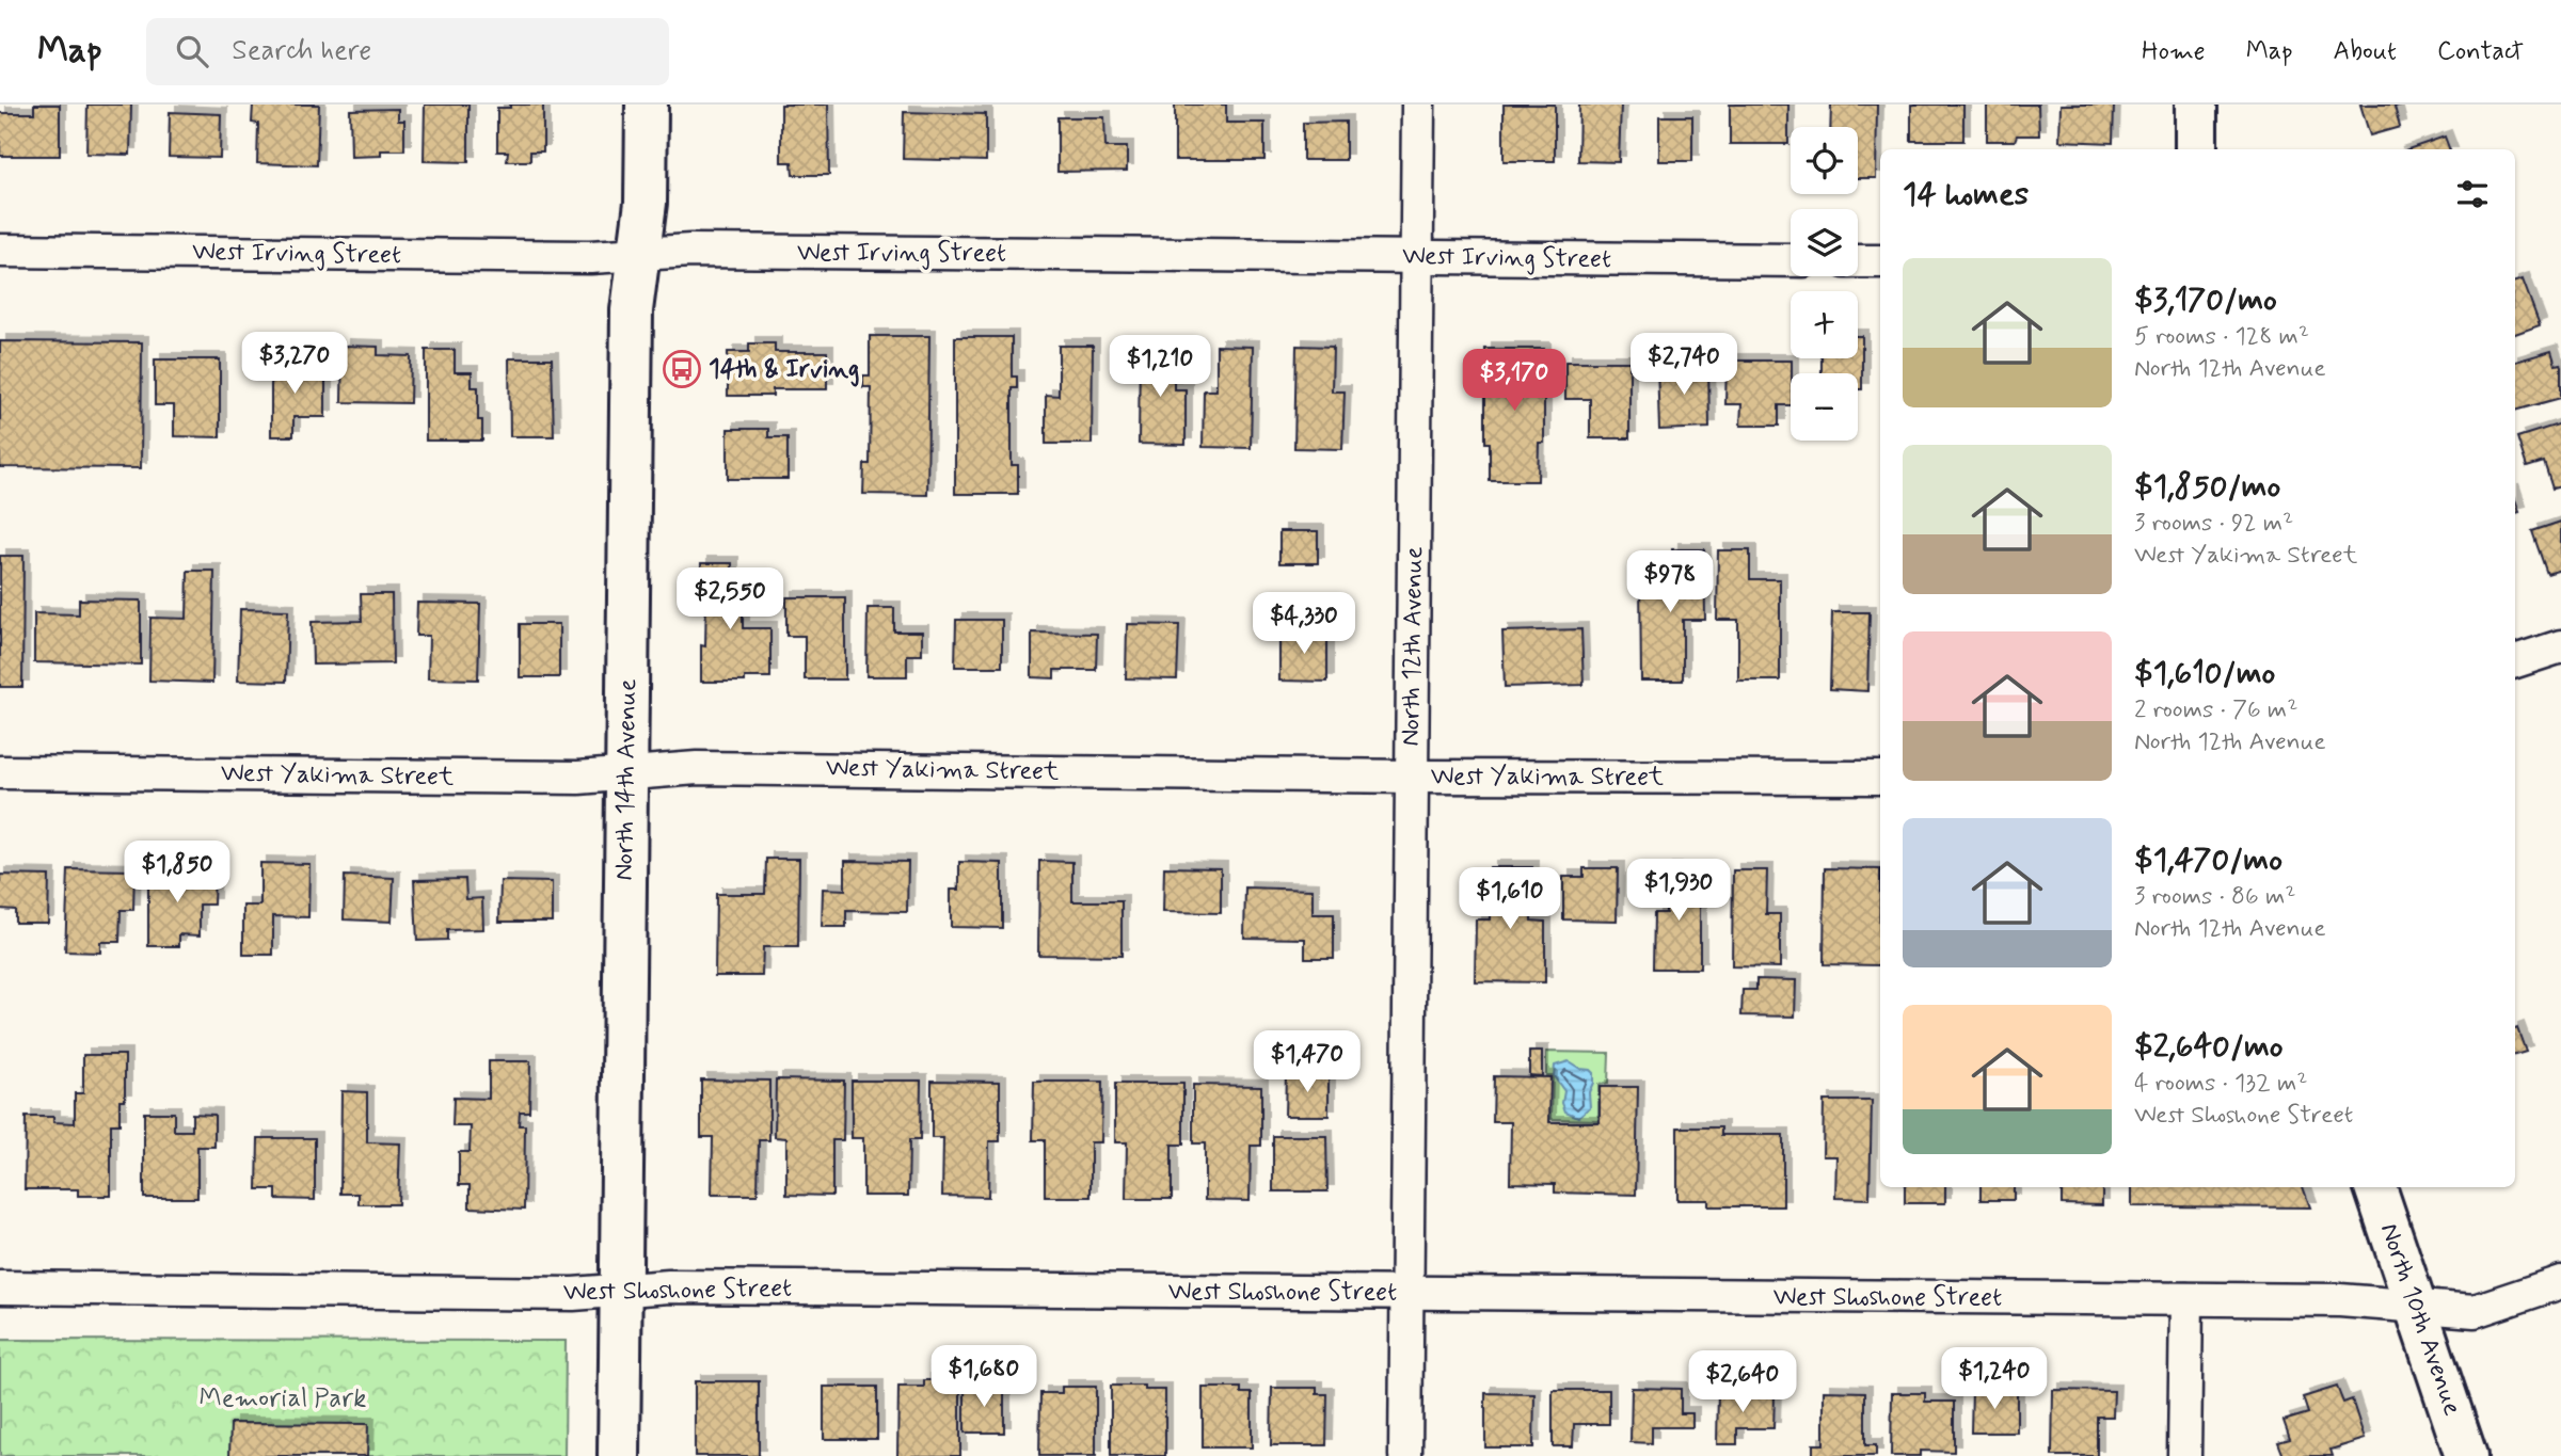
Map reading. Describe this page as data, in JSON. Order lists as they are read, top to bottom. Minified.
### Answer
{"streets":{"street":["West Irving Street","North 12th Avenue","West Yakima Street","North 14th Avenue","West Shoshone Street","North 10th Avenue"]},"crossings":[["West Irving Street","North 12th Avenue"],["West Irving Street","North 14th Avenue"],["North 12th Avenue","West Yakima Street"],["North 12th Avenue","West Shoshone Street"],["West Yakima Street","North 14th Avenue"],["North 14th Avenue","West Shoshone Street"],["West Shoshone Street","North 10th Avenue"]],"parks":["Memorial Park"],"places":{"bus stop":["14th & Irving"]},"page":{"header":"Map","search":"Search here","nav":["Home","Map","About","Contact"],"map_buttons":["+","−"],"heading":"14 homes","list":[{"name":"$3,170/mo","note":"5 rooms · 128 m² · North 12th Avenue"},{"name":"$1,850/mo","note":"3 rooms · 92 m² · West Yakima Street"},{"name":"$1,610/mo","note":"2 rooms · 76 m² · North 12th Avenue"},{"name":"$1,470/mo","note":"3 rooms · 86 m² · North 12th Avenue"},{"name":"$2,640/mo","note":"4 rooms · 132 m² · West Shoshone Street"}],"price":["$3,270","$2,740","$1,210","$3,170","$978","$2,550","$4,330","$1,850","$1,930","$1,610","$1,470","$1,680","$1,240","$2,640"]}}
